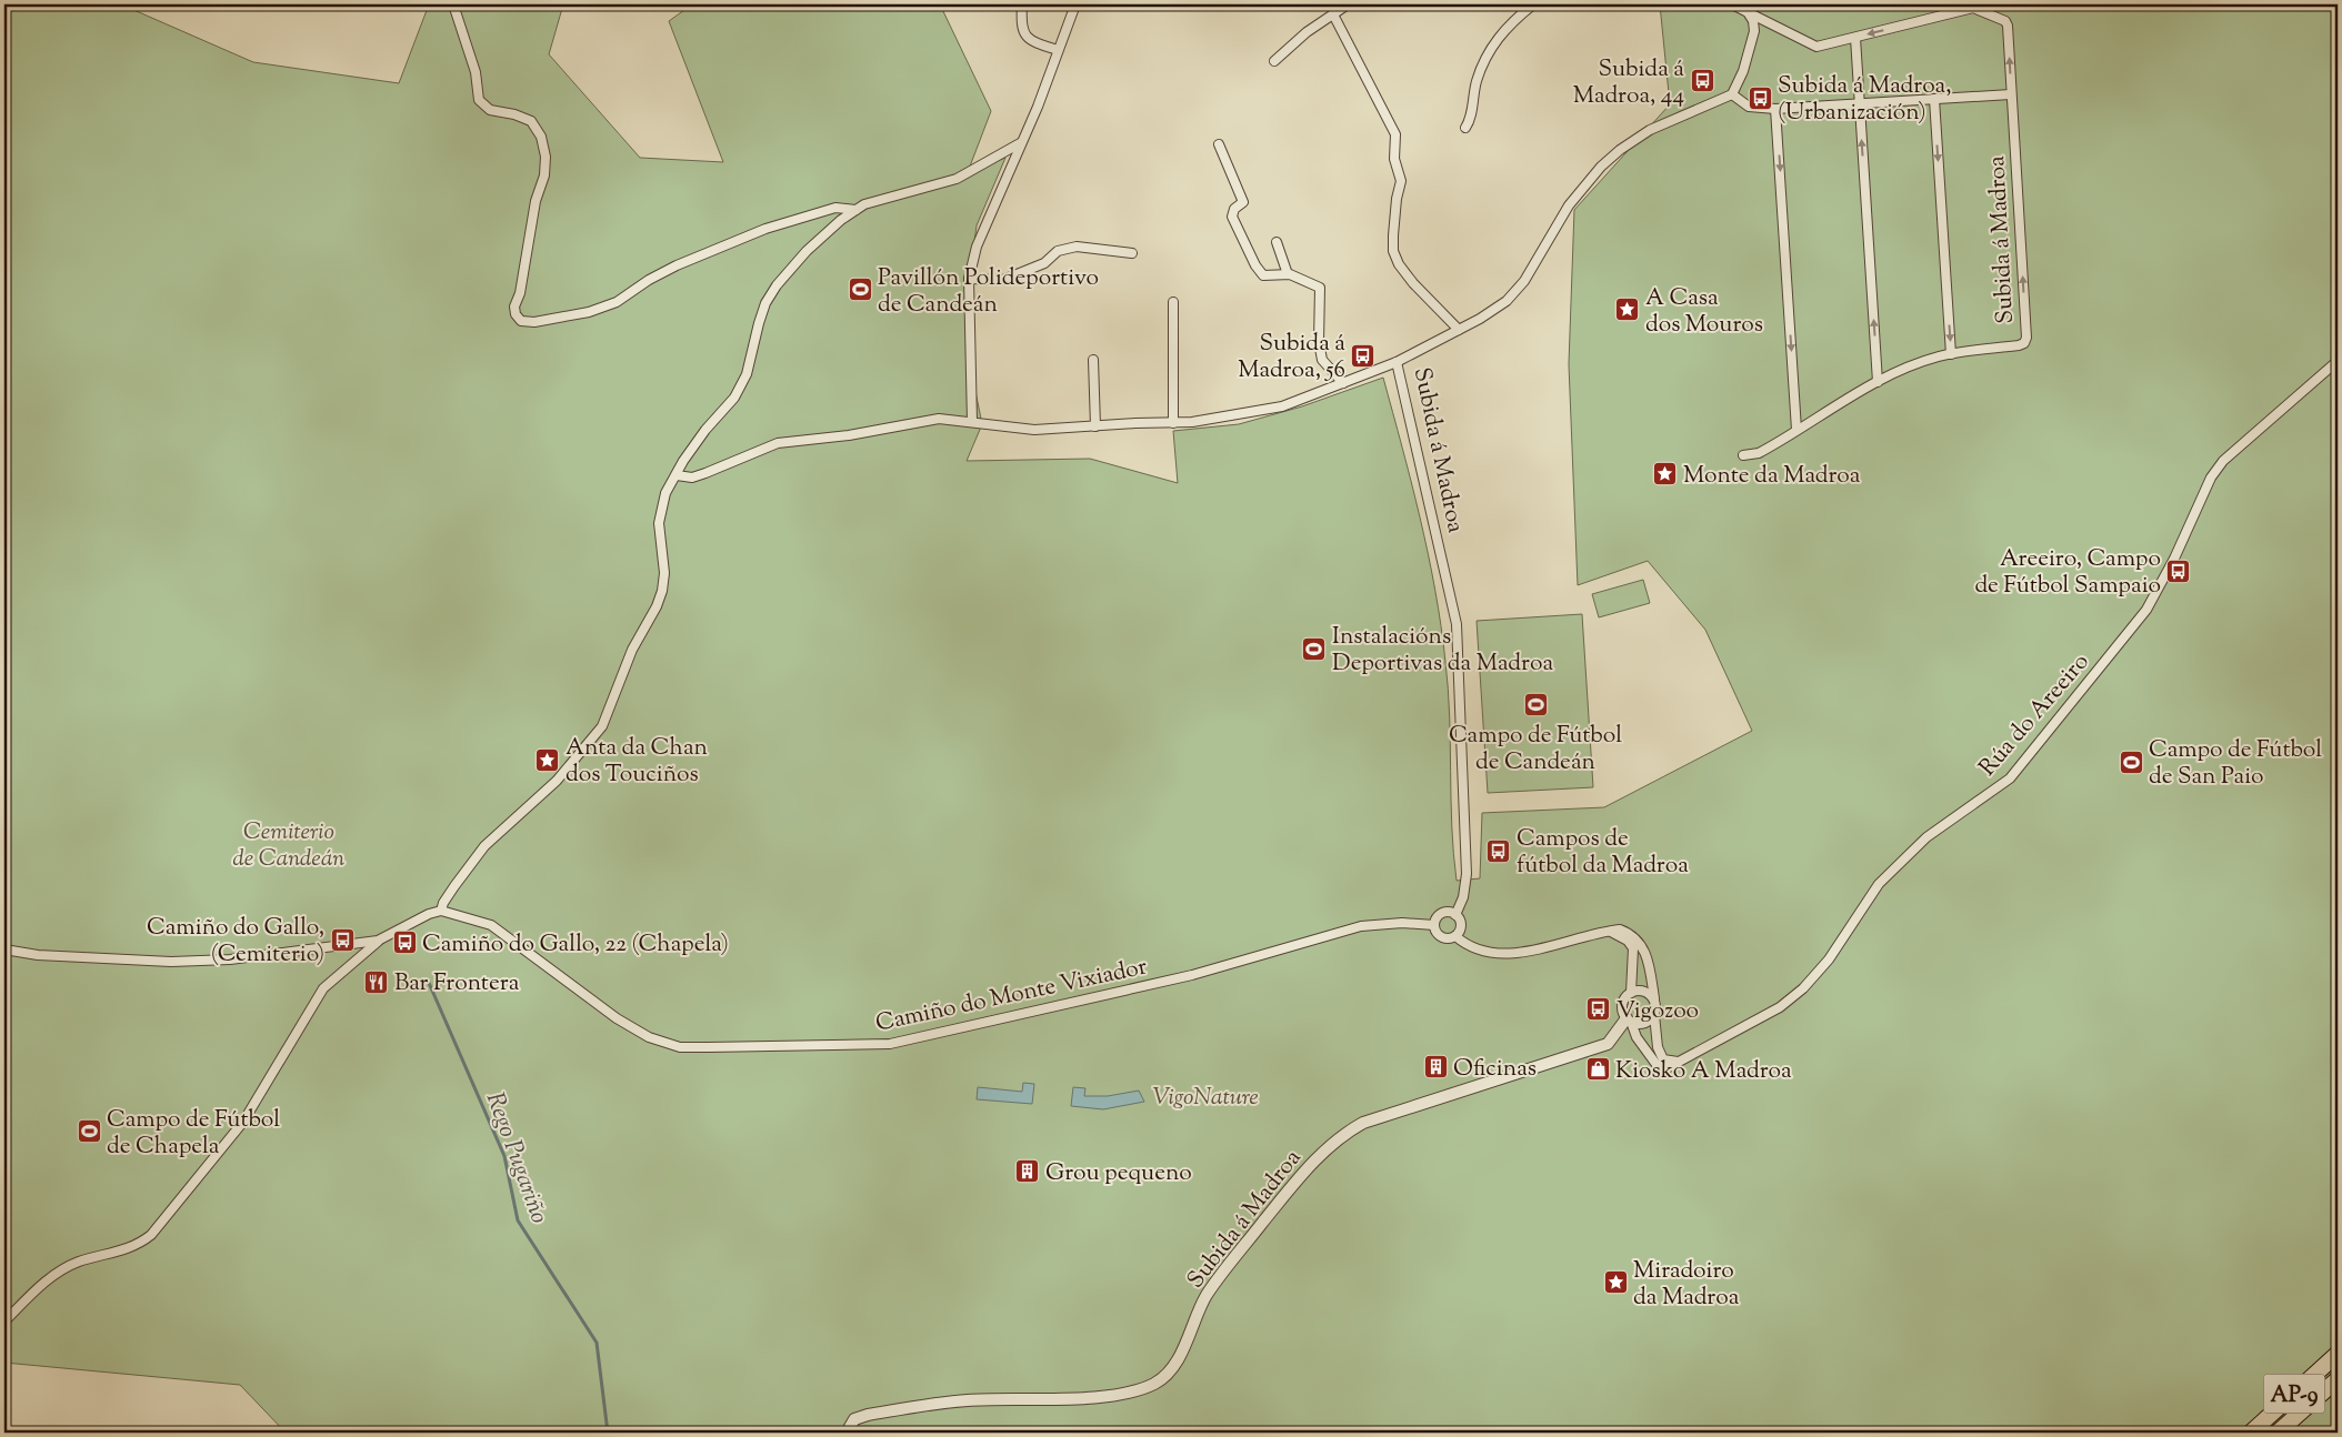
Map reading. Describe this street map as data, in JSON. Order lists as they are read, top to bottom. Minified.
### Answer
{"streets":{"highway":["AP-9"],"street":["Subida á Madroa","Rúa do Areeiro","Camiño do Monte Vixiador"]},"crossings":[["Subida á Madroa","Rúa do Areeiro"],["Subida á Madroa","Camiño do Monte Vixiador"]],"water":["Rego Pugariño"],"parks":["Cemiterio de Candeán","VigoNature"],"places":{"bus stop":["Subida á Madroa, 44","Subida á Madroa, (Urbanización)","Subida á Madroa, 56","Areeiro, Campo de Fútbol Sampaio","Campos de fútbol da Madroa","Camiño do Gallo, (Cemiterio)","Camiño do Gallo, 22 (Chapela)","Vigozoo"],"sports":["Pavillón Polideportivo de Candeán","Instalacións Deportivas da Madroa","Campo de Fútbol de Candeán","Campo de Fútbol de San Paio","Campo de Fútbol de Chapela"],"place":["A Casa dos Mouros","Monte da Madroa","Anta da Chan dos Touciños","Miradoiro da Madroa"],"restaurant":["Bar Frontera"],"building":["Oficinas","Grou pequeno"],"shop":["Kiosko A Madroa"]}}
